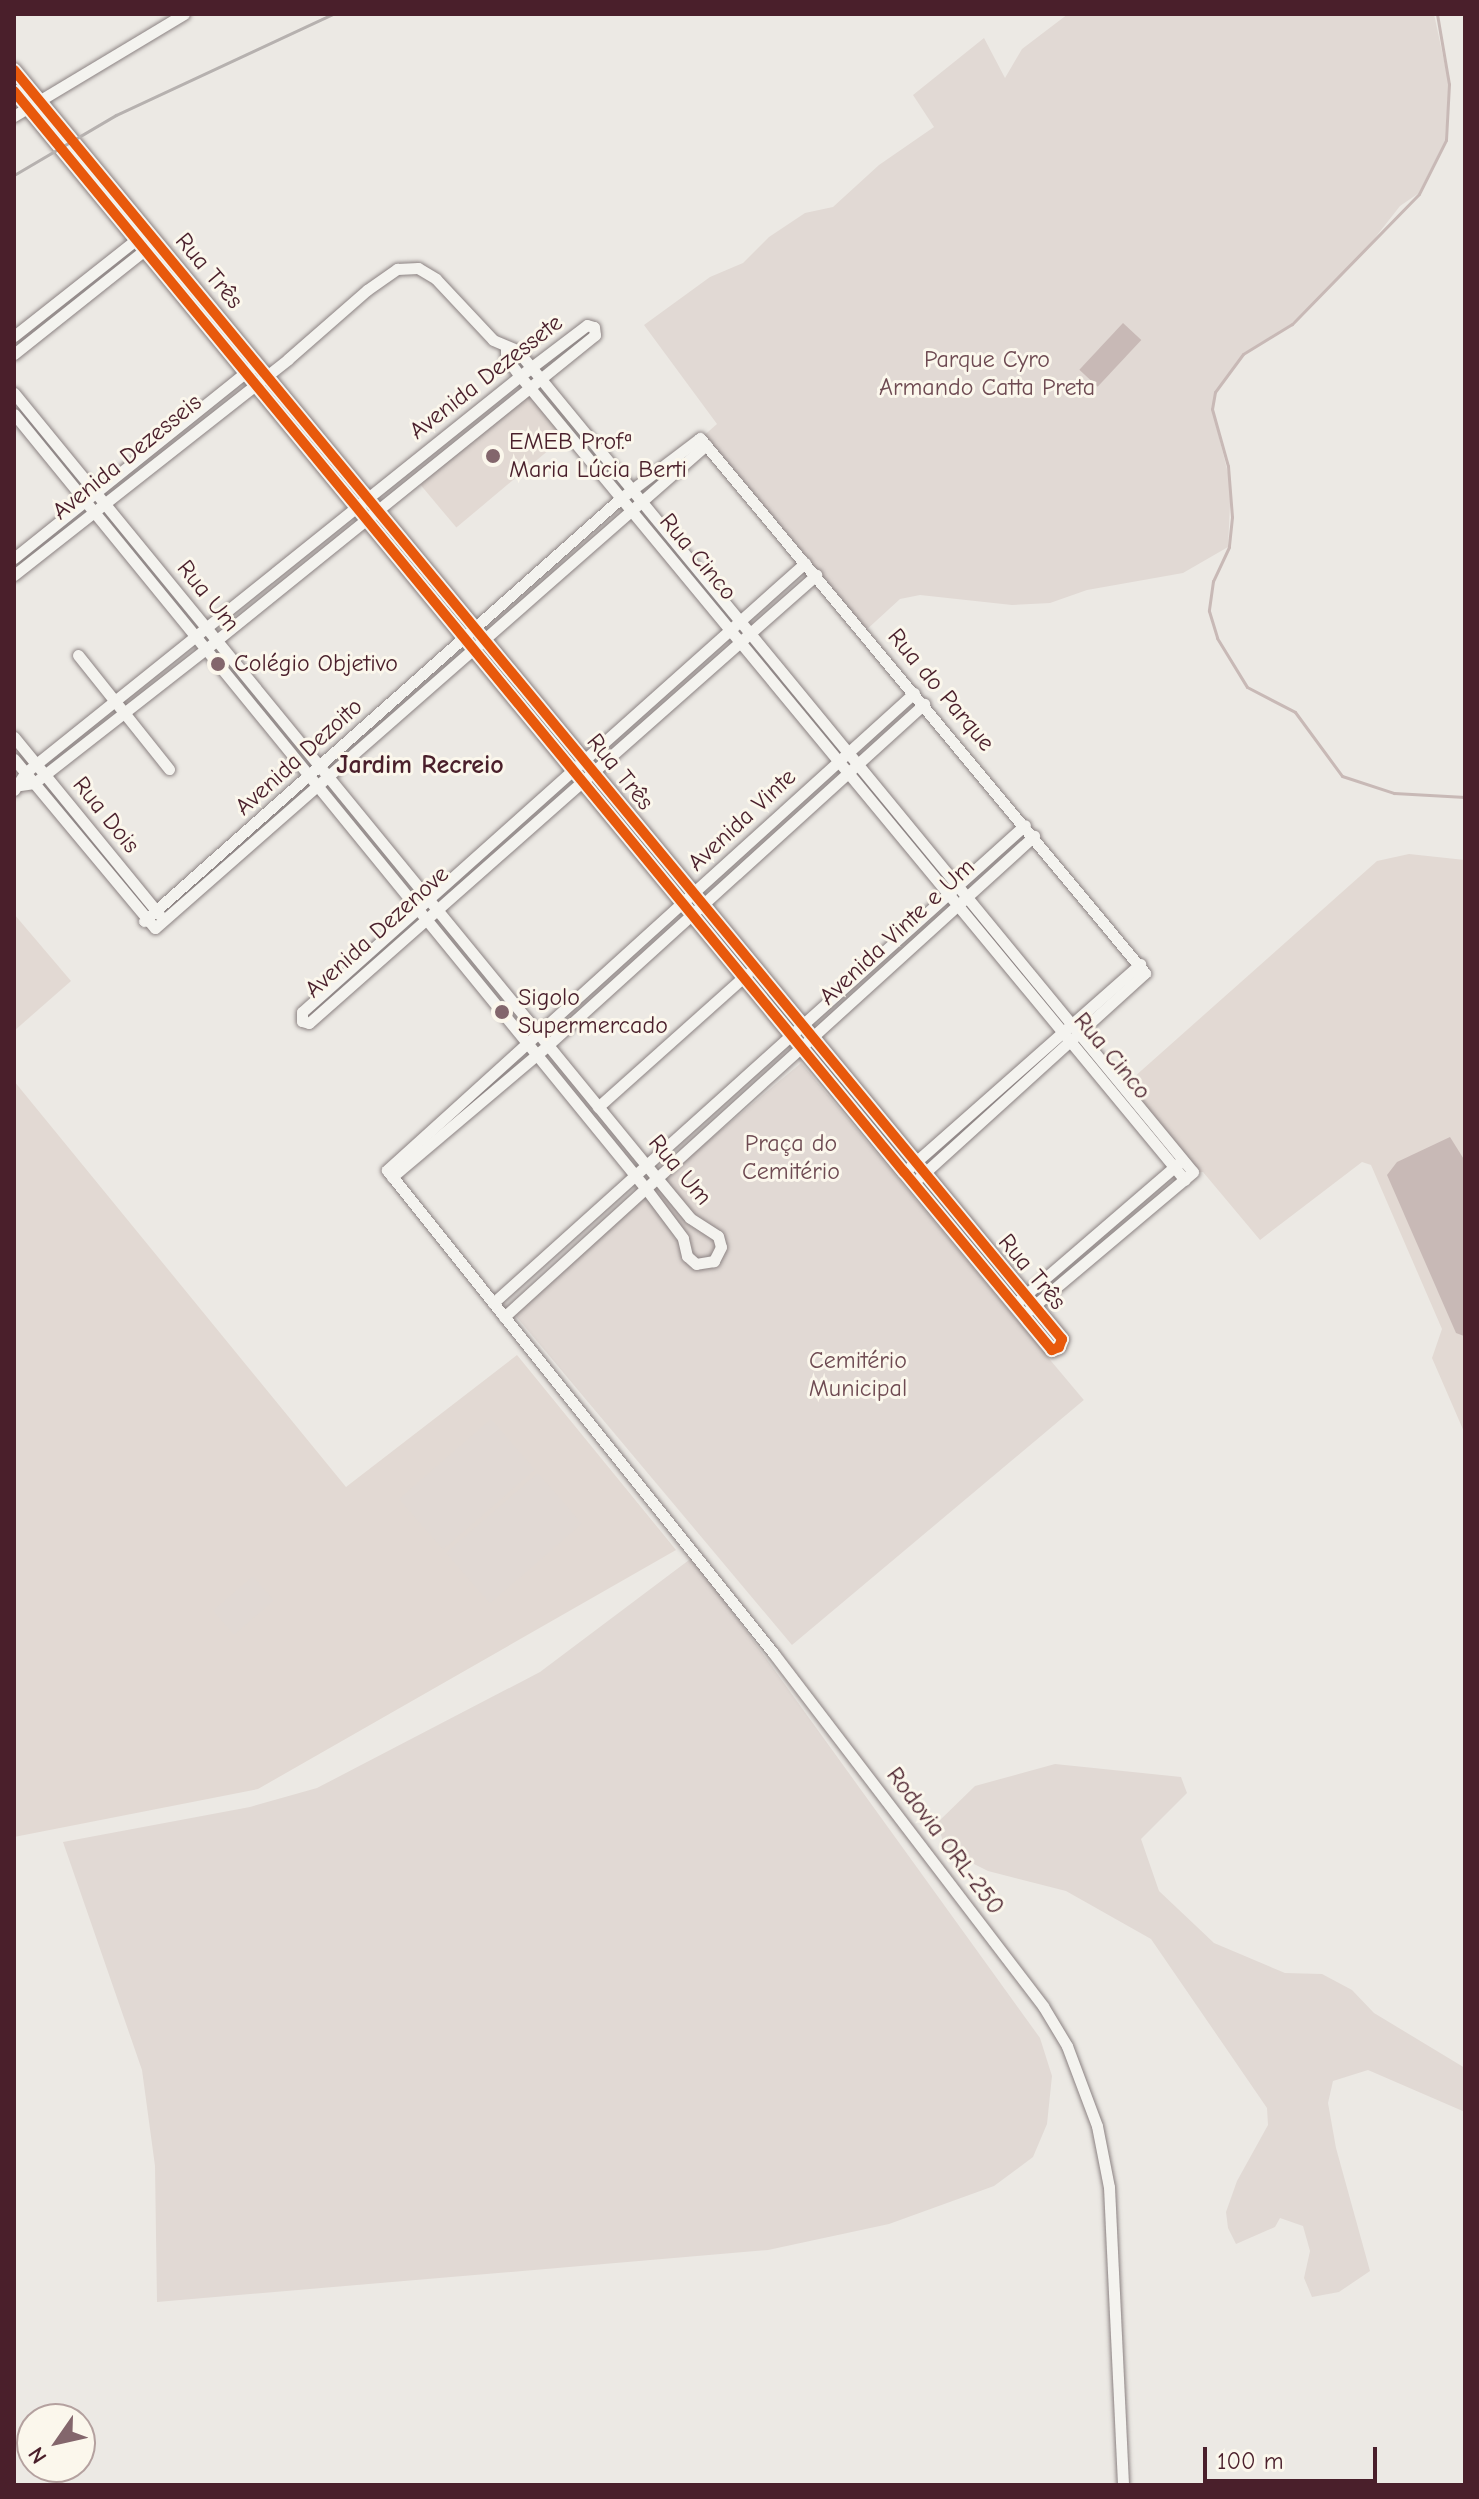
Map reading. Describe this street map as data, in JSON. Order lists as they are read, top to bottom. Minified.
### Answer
{"streets":{"street":["Rua Três","Avenida Dezessete","Avenida Dezesseis","Rua Cinco","Rua Um","Rua do Parque","Avenida Dezoito","Rua Dois","Avenida Vinte","Avenida Dezenove","Avenida Vinte e Um","Rodovia ORL-250"]},"crossings":[["Rua Três","Avenida Dezessete"],["Rua Três","Avenida Dezesseis"],["Rua Três","Rua Cinco"],["Rua Três","Avenida Dezoito"],["Rua Três","Avenida Vinte"],["Rua Três","Avenida Dezenove"],["Rua Três","Avenida Vinte e Um"],["Avenida Dezessete","Rua Cinco"],["Avenida Dezessete","Rua Um"],["Avenida Dezessete","Rua Dois"],["Avenida Dezesseis","Rua Um"],["Rua Cinco","Avenida Dezoito"],["Rua Cinco","Avenida Vinte"],["Rua Cinco","Avenida Dezenove"],["Rua Cinco","Avenida Vinte e Um"],["Rua Um","Avenida Dezoito"],["Rua Um","Avenida Vinte"],["Rua Um","Avenida Dezenove"],["Rua Um","Avenida Vinte e Um"],["Rua do Parque","Avenida Dezoito"],["Rua do Parque","Avenida Vinte"],["Rua do Parque","Avenida Dezenove"],["Rua do Parque","Avenida Vinte e Um"],["Avenida Dezoito","Rua Dois"],["Avenida Vinte e Um","Rodovia ORL-250"]],"districts":["Jardim Recreio"],"parks":["Parque Cyro Armando Catta Preta","Praça do Cemitério","Cemitério Municipal"],"places":["EMEB Prof.ª Maria Lúcia Berti","Colégio Objetivo","Sigolo Supermercado"],"scale_bar":"100 m","north":"bottom left"}
